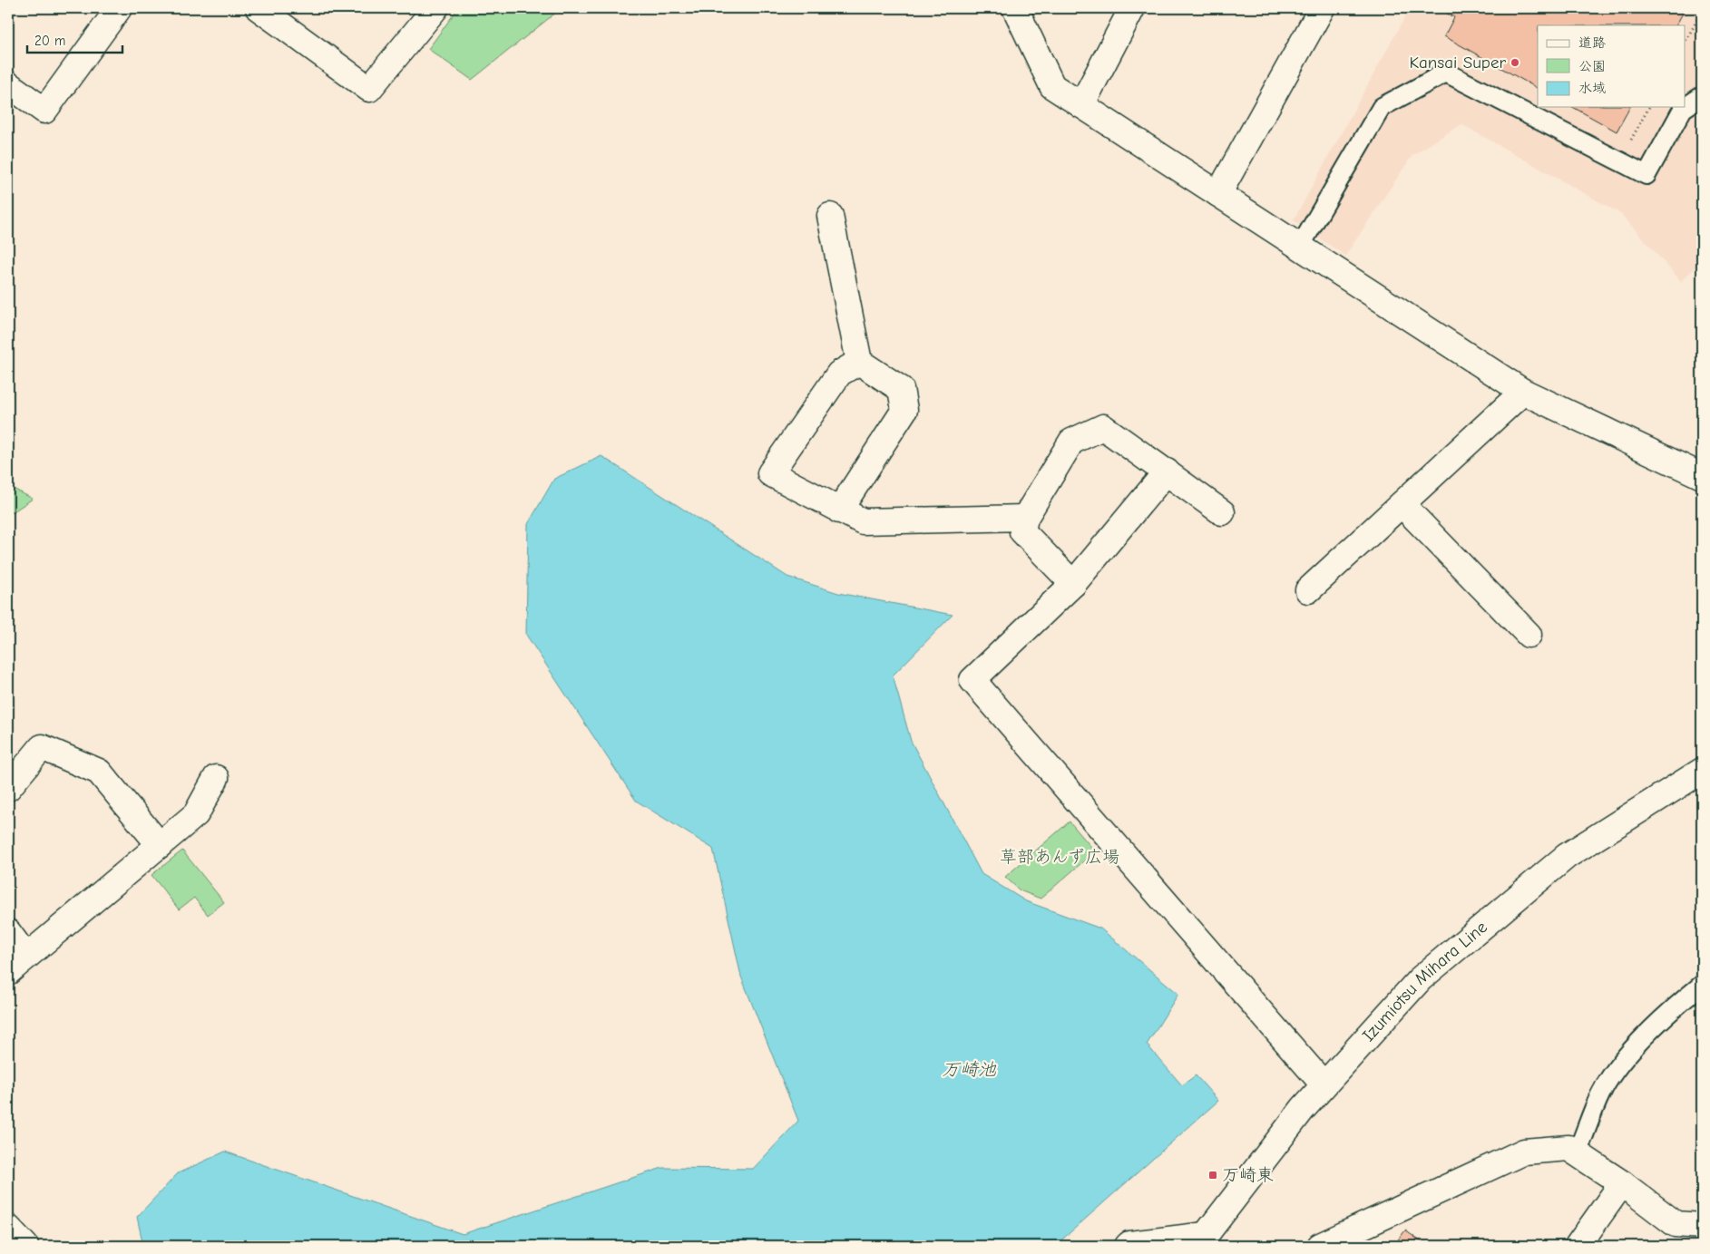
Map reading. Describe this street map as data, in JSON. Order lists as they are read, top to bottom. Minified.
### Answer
{"streets":{"street":["Izumiotsu Mihara Line"]},"water":["万崎池"],"parks":["草部あんず広場"],"places":{"other":["Kansai Super"],"transit":["万崎東"]},"legend":["道路","公園","水域"],"scale_bar":"20 m"}
